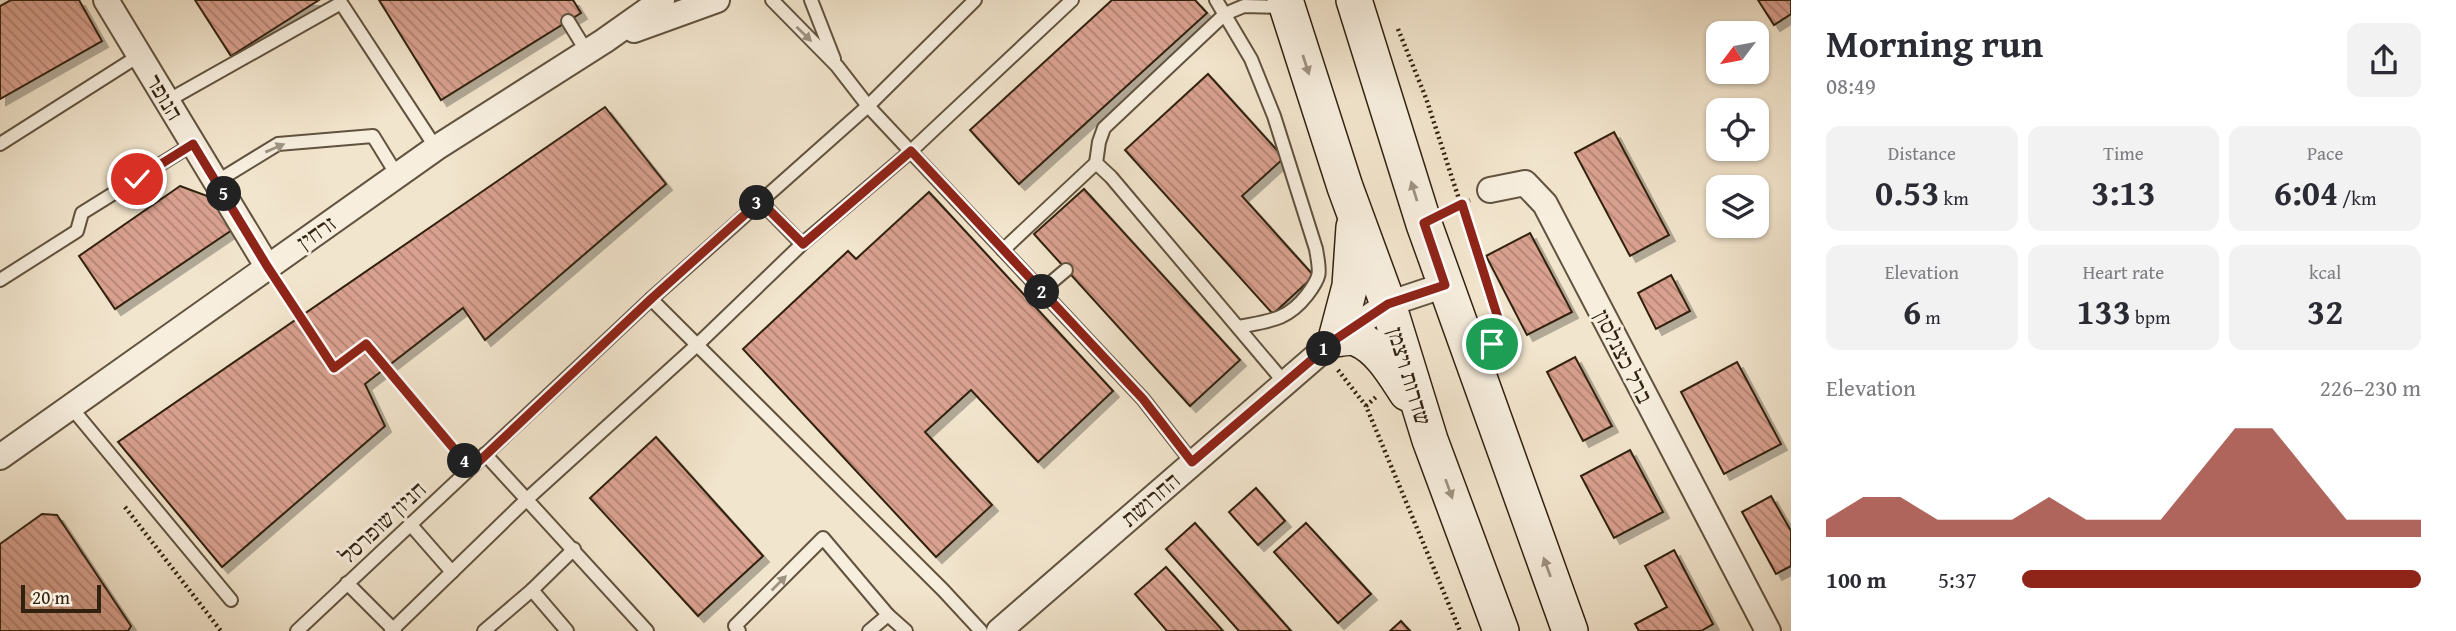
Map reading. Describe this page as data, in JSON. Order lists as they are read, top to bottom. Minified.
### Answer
{"streets":{"main road":["שדרות ויצמן"],"street":["הנופר","זרחין","ברל כצנלסון","החרושת"],"lane":["חניון שופרסל"]},"crossings":[["הנופר","זרחין"],["שדרות ויצמן","החרושת"]],"scale_bar":"20 m","north":"bottom left","page":{"heading":["Morning run","08:49"],"stats":[["Distance","0.53 km"],["Time","3:13"],["Pace","6:04 /km"],["Elevation","6 m"],["Heart rate","133 bpm"],["kcal","32"]],"pins":["5","3","2","1","4"],"chart":["Elevation","226–230 m"],"list":[{"name":"100 m","note":"5:37"}],"scale":"20 m"}}
